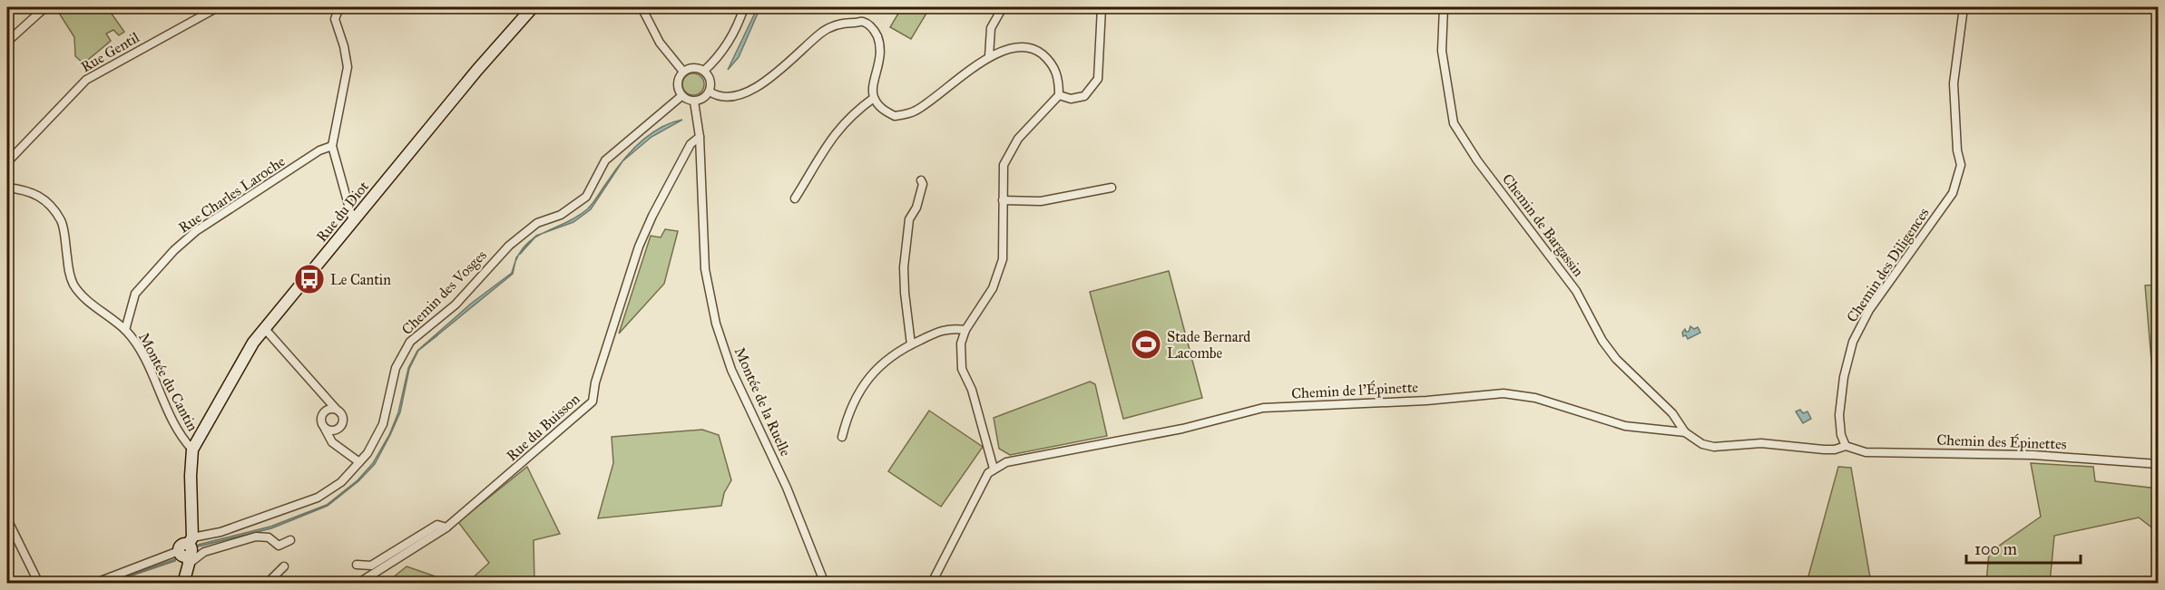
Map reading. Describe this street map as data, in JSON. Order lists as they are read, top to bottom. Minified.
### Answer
{"streets":{"street":["Rue Gentil","Rue Charles Laroche","Rue du Diot","Chemin de Bargassin","Chemin des Diligences","Chemin des Vosges","Montée du Cantin","Chemin de l'Épinette","Montée de la Ruelle","Rue du Buisson","Chemin des Épinettes"]},"crossings":[["Rue Charles Laroche","Montée du Cantin"],["Rue du Diot","Chemin des Vosges"],["Rue du Diot","Montée du Cantin"],["Chemin de Bargassin","Chemin de l'Épinette"],["Chemin des Diligences","Chemin de l'Épinette"],["Chemin des Diligences","Chemin des Épinettes"],["Chemin des Vosges","Montée de la Ruelle"],["Chemin de l'Épinette","Chemin des Épinettes"],["Montée de la Ruelle","Rue du Buisson"]],"places":{"bus stop":["Le Cantin"],"sports":["Stade Bernard Lacombe"]},"scale_bar":"100 m"}
